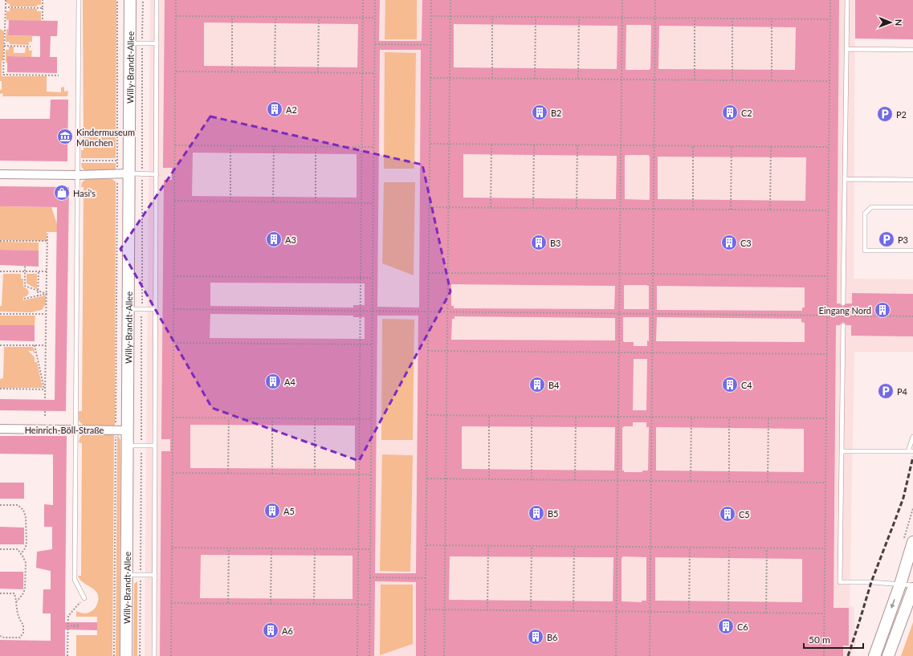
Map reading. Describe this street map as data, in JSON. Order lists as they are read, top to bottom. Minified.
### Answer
{"streets":{"main road":["Willy-Brandt-Allee"],"street":["Heinrich-Böll-Straße"]},"crossings":[["Willy-Brandt-Allee","Heinrich-Böll-Straße"]],"places":{"building":["A2","B2","C2","A3","B3","C3","Eingang Nord","A4","B4","C4","A5","B5","C5","C6","A6","B6"],"parking":["P2","P3","P4"],"museum":["Kindermuseum München"],"shop":["Hasi's"]},"scale_bar":"50 m","north":"right"}
